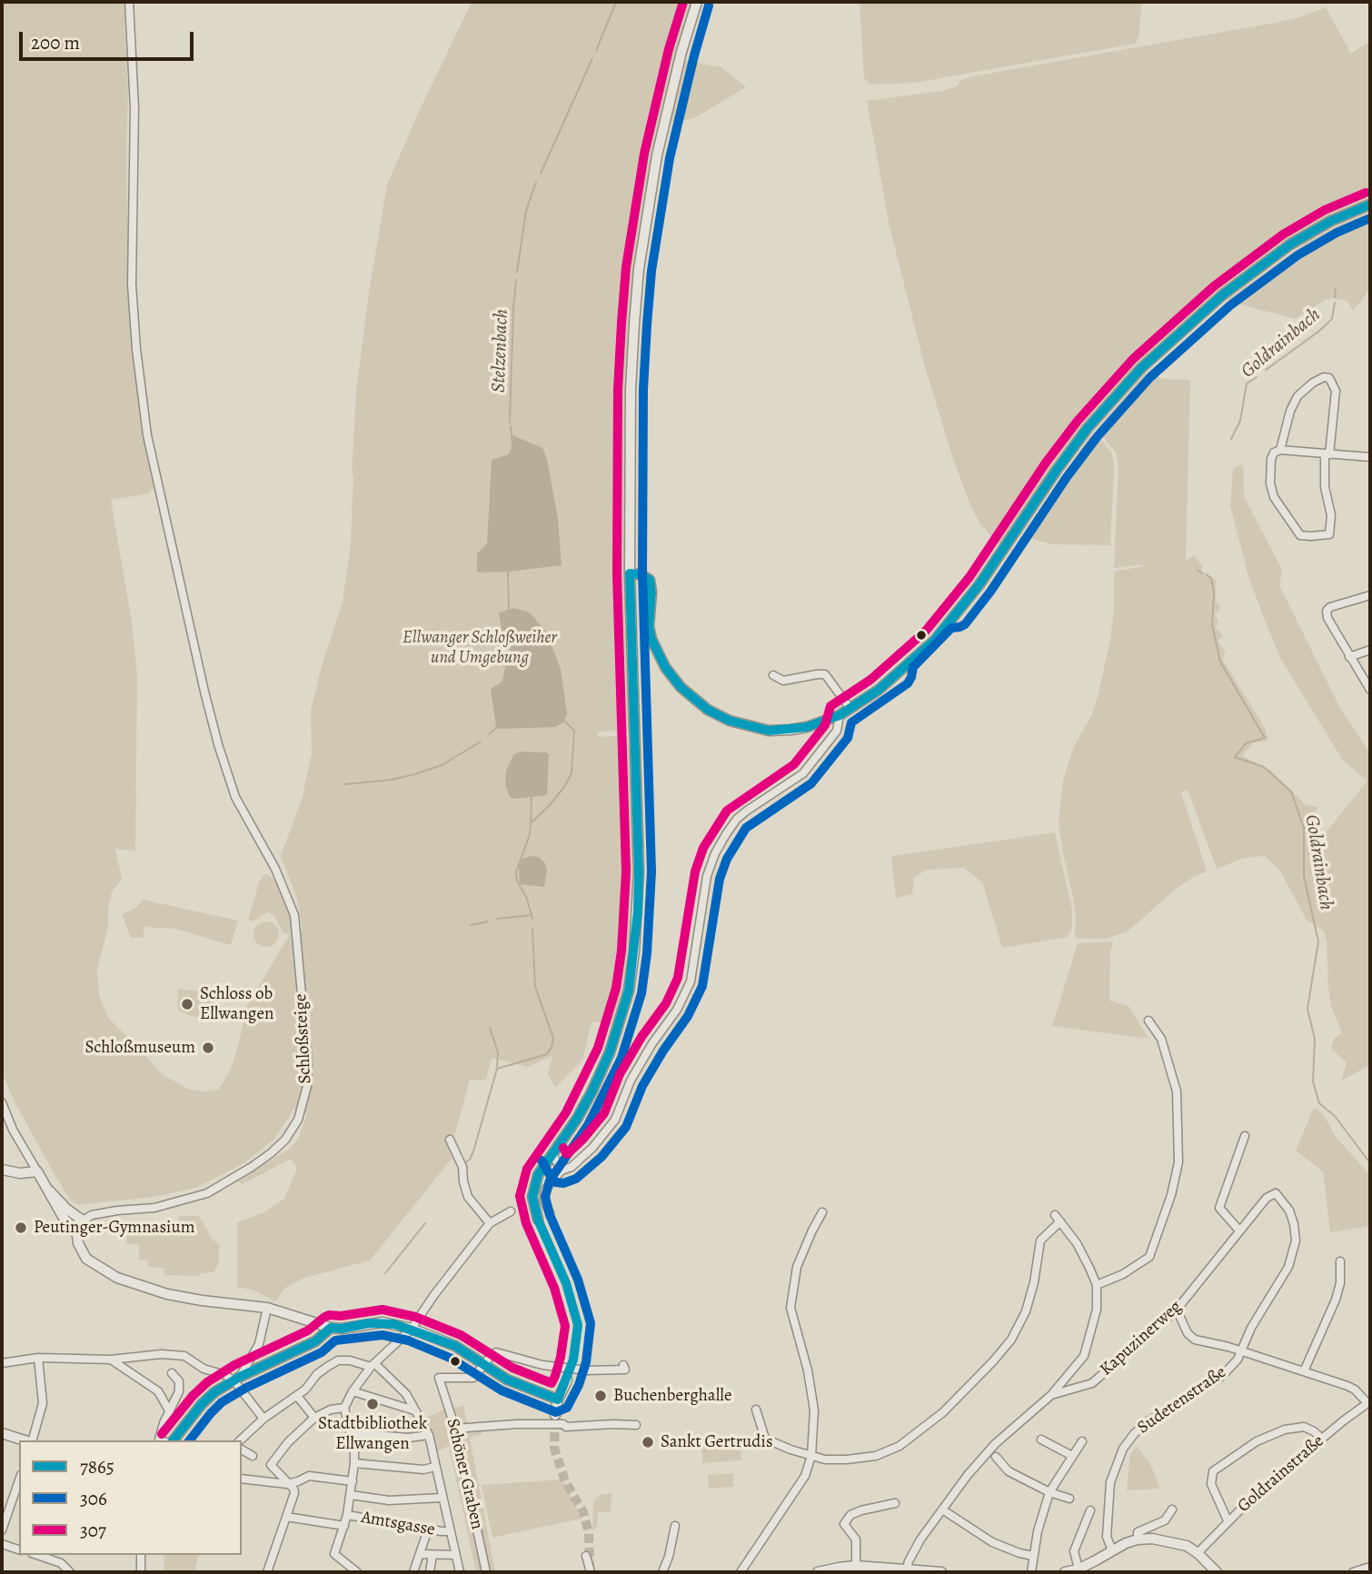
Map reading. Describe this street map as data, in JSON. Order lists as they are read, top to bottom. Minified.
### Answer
{"streets":{"street":["Schloßsteige","Kapuzinerweg","Sudetenstraße","Schöner Graben","Goldrainstraße","Amtsgasse"]},"crossings":[["Kapuzinerweg","Sudetenstraße"]],"water":["Goldrainbach","Stelzenbach"],"parks":["Ellwanger Schloßweiher und Umgebung"],"places":["Schloss ob Ellwangen","Schloßmuseum","Peutinger-Gymnasium","Buchenberghalle","Stadtbibliothek Ellwangen","Sankt Gertrudis"],"lines":["transit line 307","transit line 306","transit line 7865"],"legend":["7865","306","307"],"scale_bar":"200 m"}
